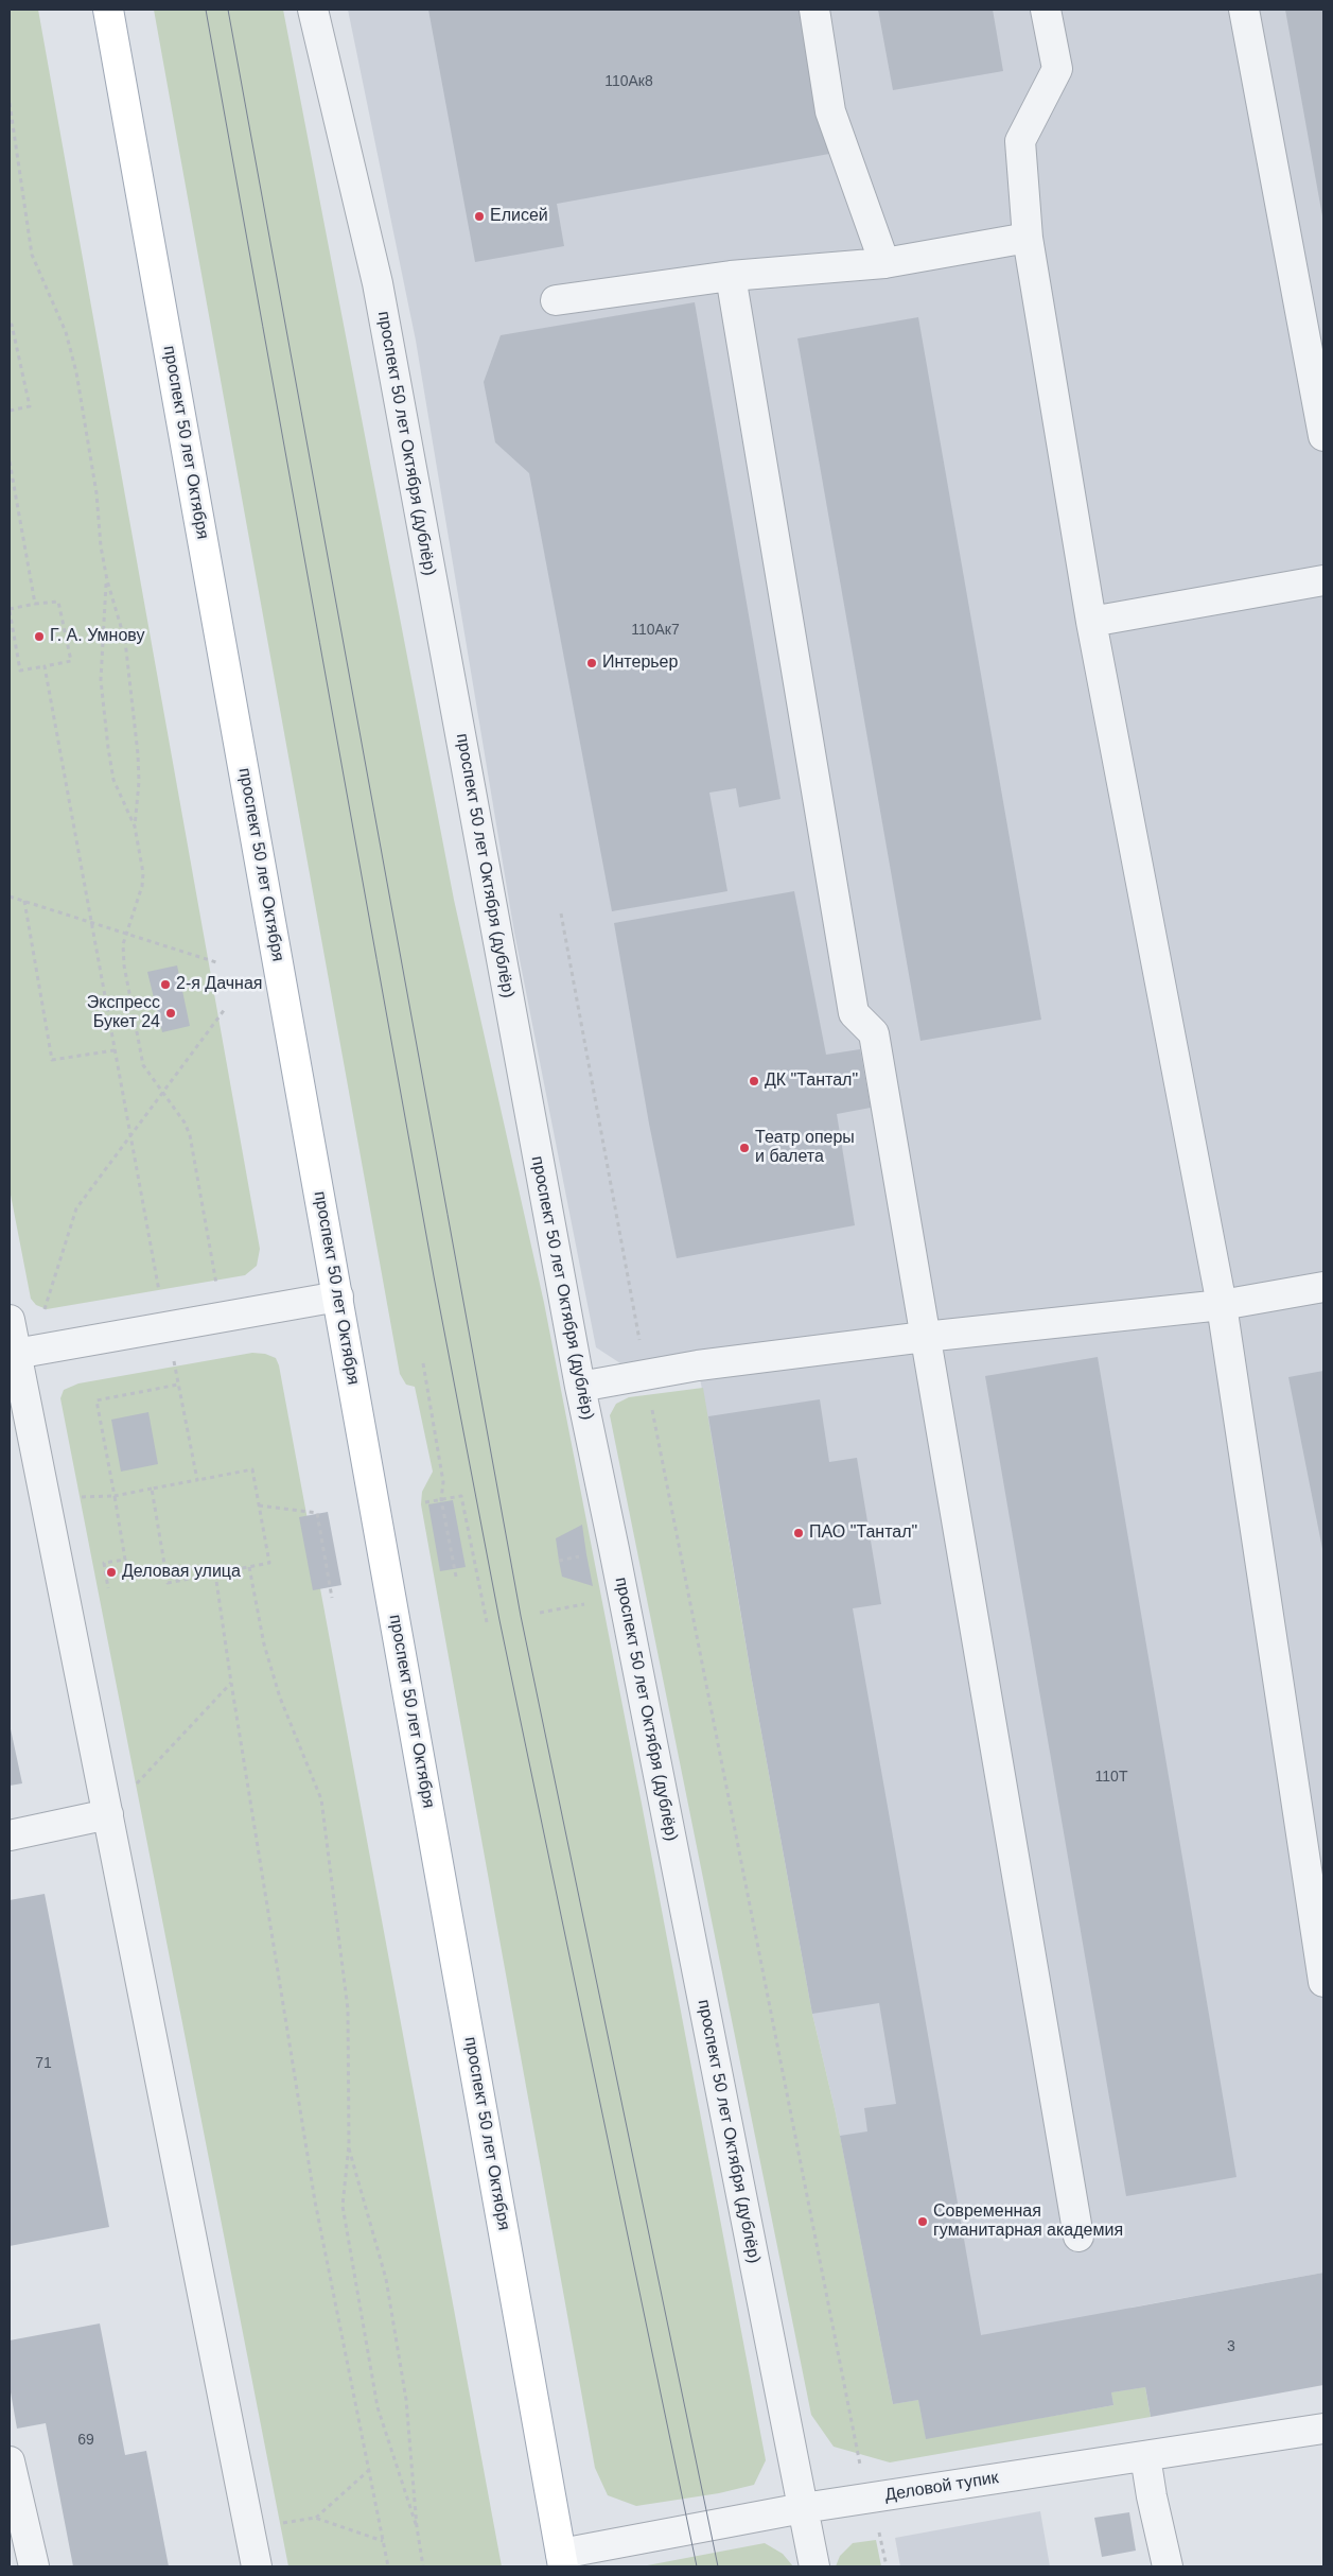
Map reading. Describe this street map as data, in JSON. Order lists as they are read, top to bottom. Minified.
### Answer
{"streets":{"main road":["проспект 50 лет Октября"],"street":["проспект 50 лет Октября (дублёр)","Деловой тупик"]},"crossings":[["проспект 50 лет Октября","Деловой тупик"],["проспект 50 лет Октября (дублёр)","Деловой тупик"]],"places":["Елисей","Г. А. Умнову","Интерьер","2-я Дачная","Экспресс Букет 24","ДК \"Тантал\"","Театр оперы и балета","ПАО \"Тантал\"","Деловая улица","Современная гуманитарная академия"],"house_numbers":["110Ак8","110Ак7","110Т","71","3","69"]}
